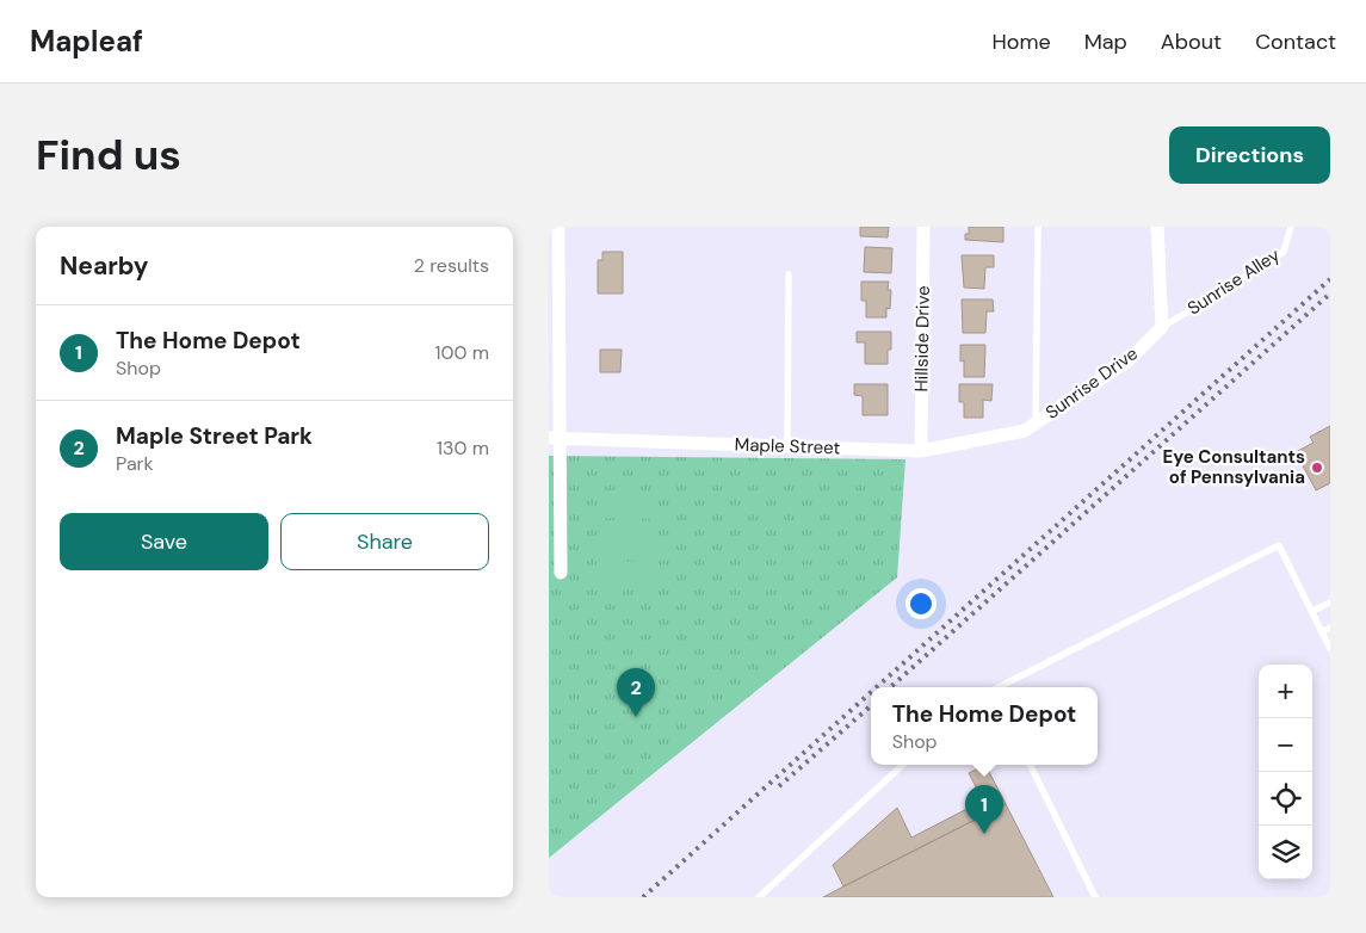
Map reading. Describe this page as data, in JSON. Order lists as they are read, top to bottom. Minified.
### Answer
{"streets":{"street":["Hillside Drive","Sunrise Drive","Maple Street"],"lane":["Sunrise Alley"]},"crossings":[["Sunrise Alley","Sunrise Drive"],["Hillside Drive","Maple Street"],["Sunrise Drive","Maple Street"]],"places":["Eye Consultants of Pennsylvania"],"page":{"header":"Mapleaf","nav":["Home","Map","About","Contact"],"buttons":["Directions",["Save","Share"]],"title":"Find us","heading":["Nearby","2 results"],"list":[{"mark":"1","name":"The Home Depot","note":"Shop","value":"100 m"},{"mark":"2","name":"Maple Street Park","note":"Park","value":"130 m"}],"map_buttons":["+","−"],"pins":["2","1"],"popup":["The Home Depot","Shop"]}}
